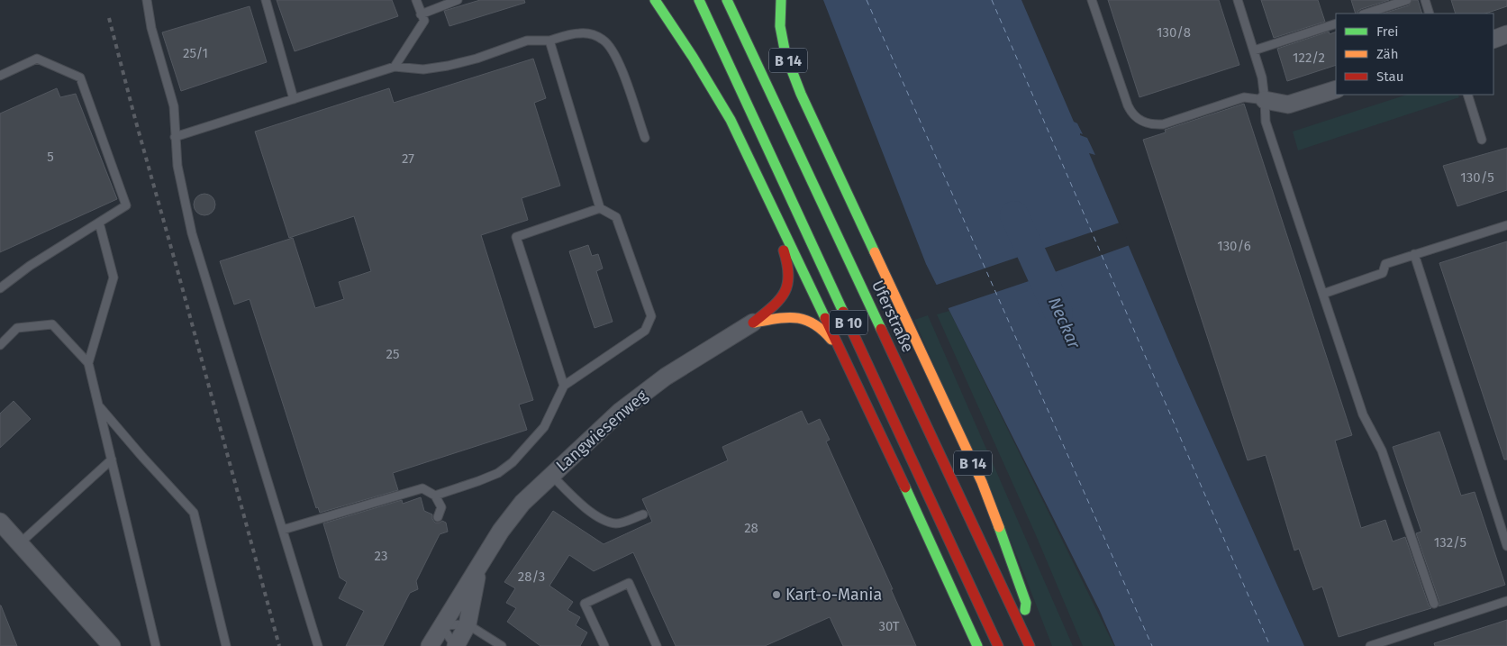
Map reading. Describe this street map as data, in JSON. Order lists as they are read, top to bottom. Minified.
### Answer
{"streets":{"highway":["B 14","Uferstraße","B 10"],"street":["Langwiesenweg"]},"crossings":[["B 14","Uferstraße"]],"water":["Neckar"],"places":["Kart-o-Mania"],"house_numbers":["130/8","25/1","122/2","5","27","130/5","130/6","25","28","132/5","23","28/3","30T"],"legend":["Frei","Zäh","Stau"]}
